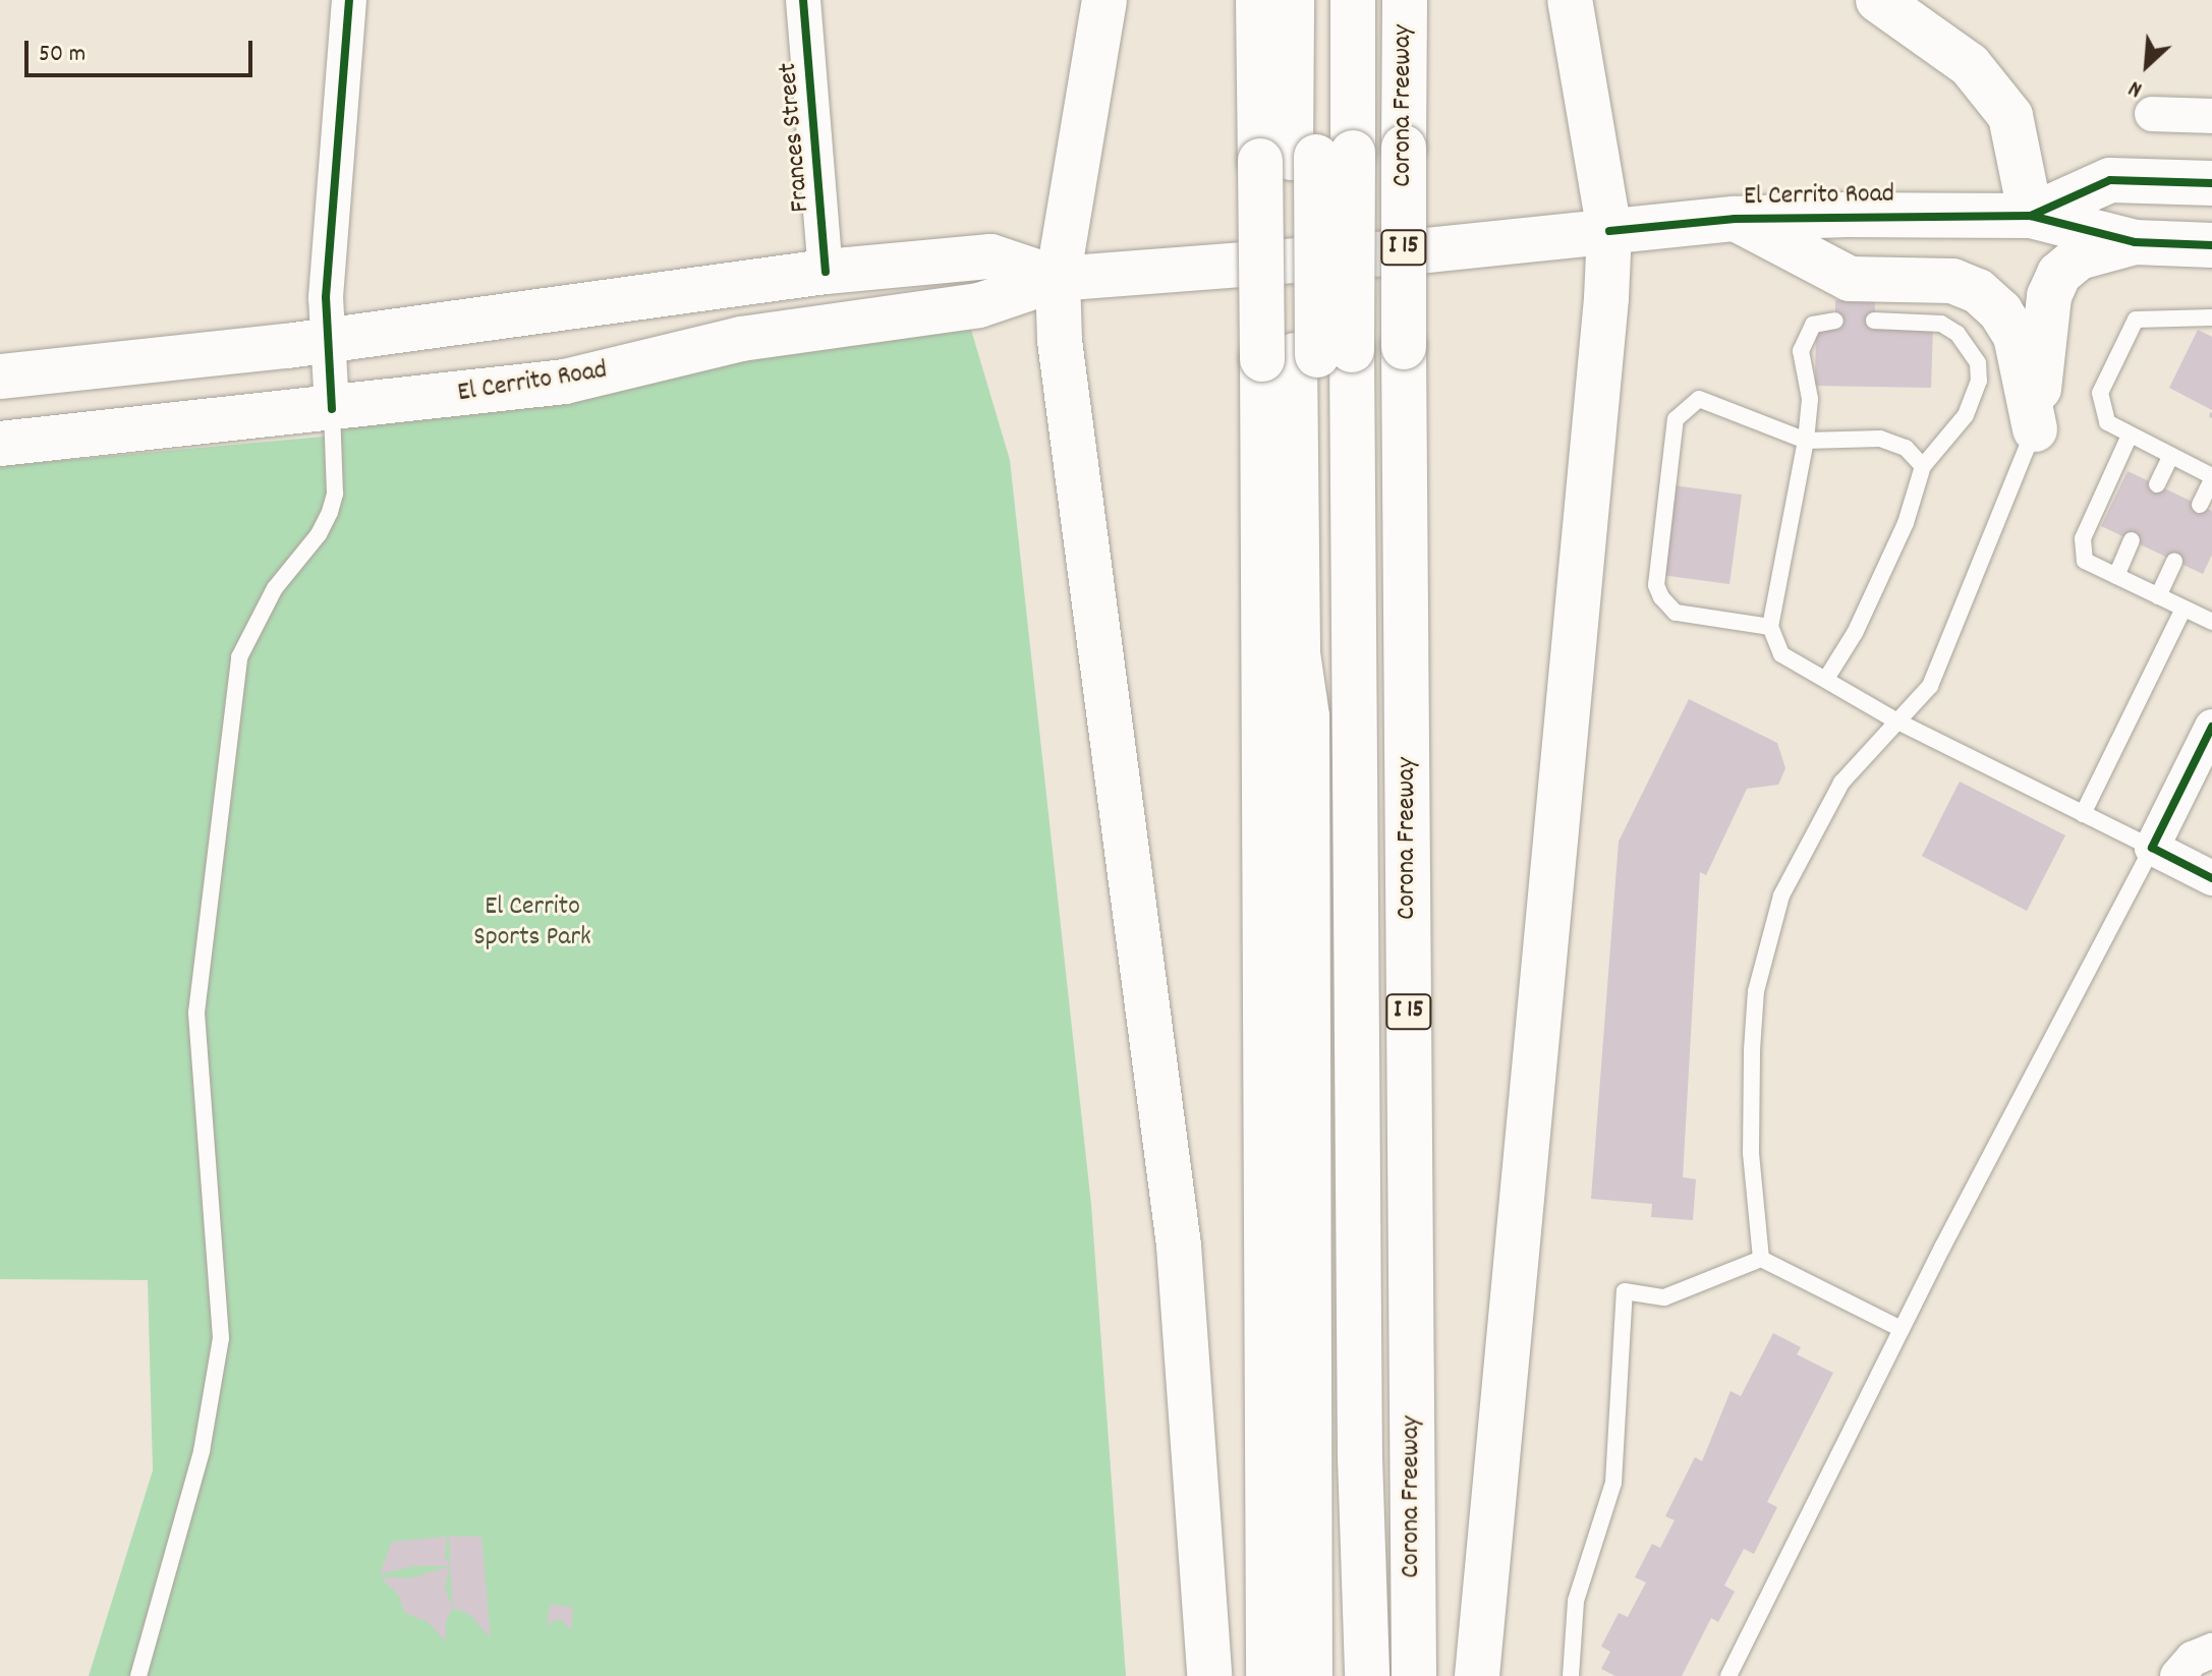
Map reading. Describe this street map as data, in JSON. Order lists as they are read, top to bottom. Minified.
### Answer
{"streets":{"main road":["Corona Freeway","El Cerrito Road","I 15"],"street":["Frances Street"]},"crossings":[["Frances Street","El Cerrito Road"]],"parks":["El Cerrito Sports Park"],"scale_bar":"50 m","north":"bottom left"}
